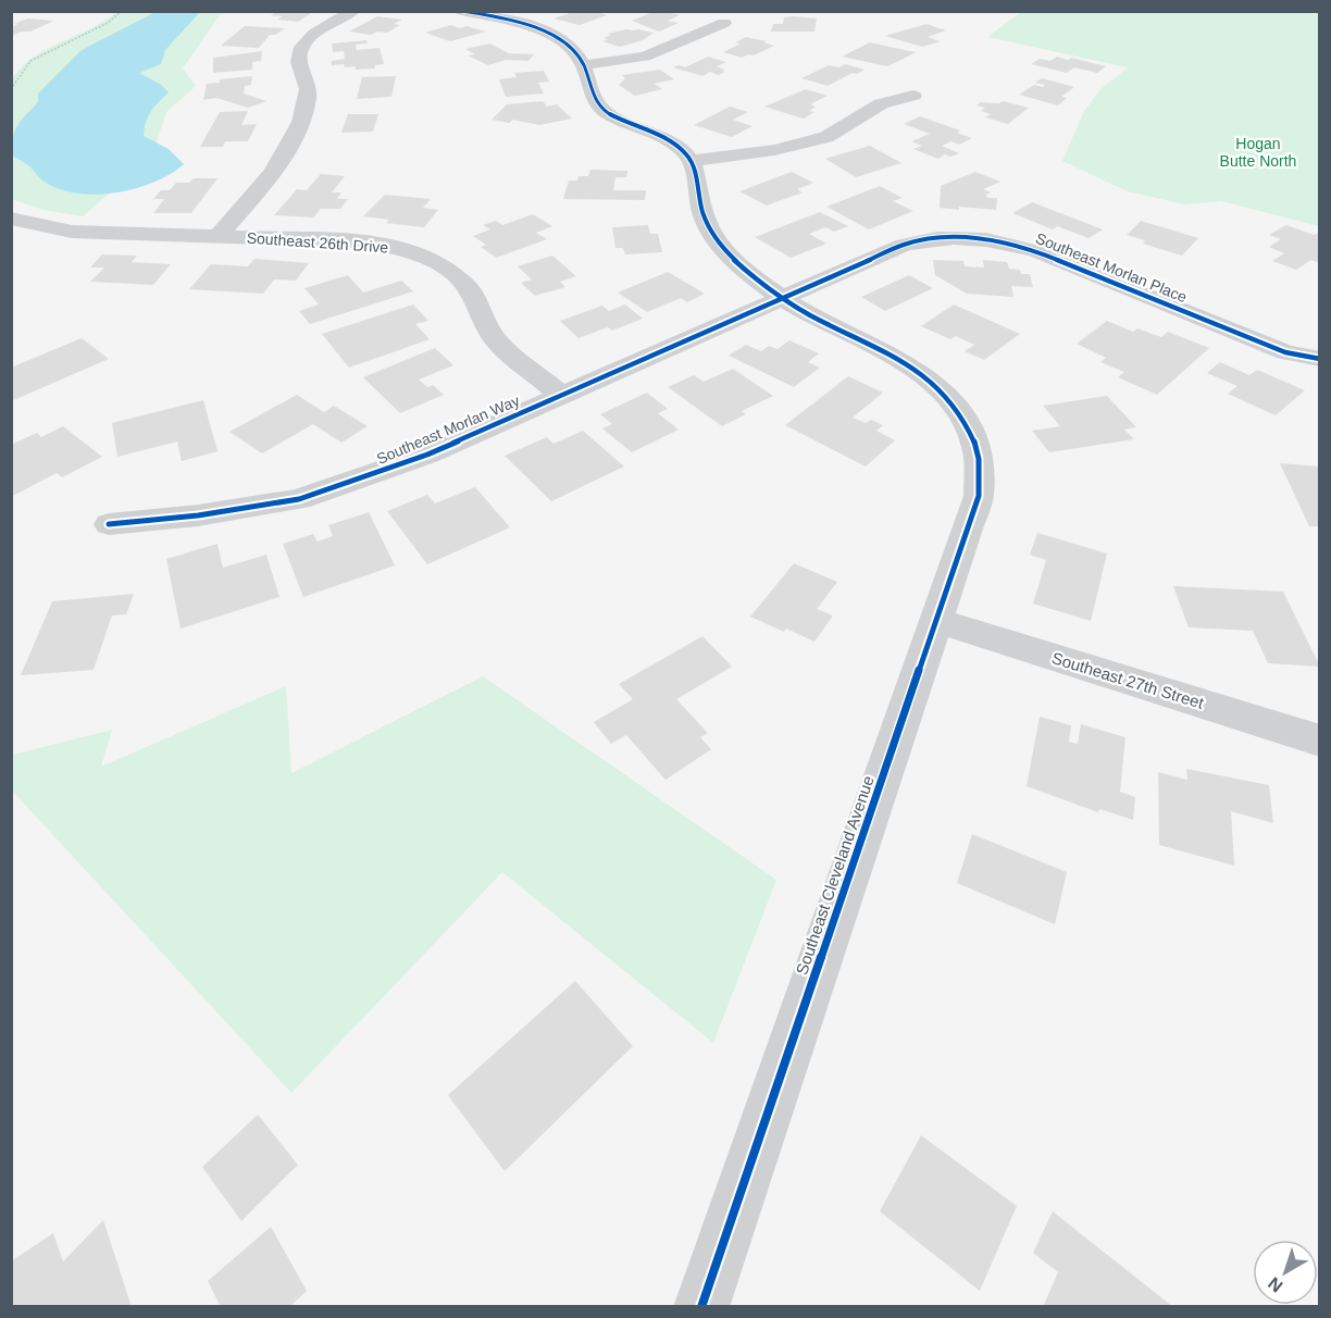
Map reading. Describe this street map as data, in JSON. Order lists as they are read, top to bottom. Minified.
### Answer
{"streets":{"street":["Southeast 26th Drive","Southeast Morlan Place","Southeast Morlan Way","Southeast 27th Street","Southeast Cleveland Avenue"]},"crossings":[["Southeast 26th Drive","Southeast Morlan Way"],["Southeast Morlan Place","Southeast Morlan Way"],["Southeast Morlan Place","Southeast Cleveland Avenue"],["Southeast Morlan Way","Southeast Cleveland Avenue"],["Southeast 27th Street","Southeast Cleveland Avenue"]],"parks":["Hogan Butte North"],"north":"bottom left"}
